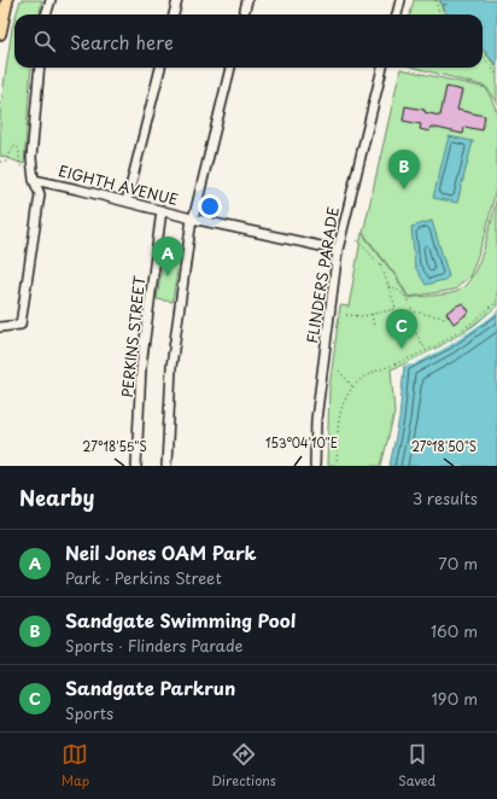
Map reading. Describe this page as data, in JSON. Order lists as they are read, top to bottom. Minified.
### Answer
{"streets":{"street":["EIGHTH AVENUE","FLINDERS PARADE","PERKINS STREET"]},"crossings":[["EIGHTH AVENUE","FLINDERS PARADE"],["EIGHTH AVENUE","PERKINS STREET"]],"page":{"search":"Search here","pins":["B","A","C"],"heading":["Nearby","3 results"],"list":[{"mark":"A","name":"Neil Jones OAM Park","note":"Park · Perkins Street","value":"70 m"},{"mark":"B","name":"Sandgate Swimming Pool","note":"Sports · Flinders Parade","value":"160 m"},{"mark":"C","name":"Sandgate Parkrun","note":"Sports","value":"190 m"}],"nav":["Map","Directions","Saved"]},"coordinates":["153°04'10\"E","27°18'55\"S","27°18'50\"S"]}
